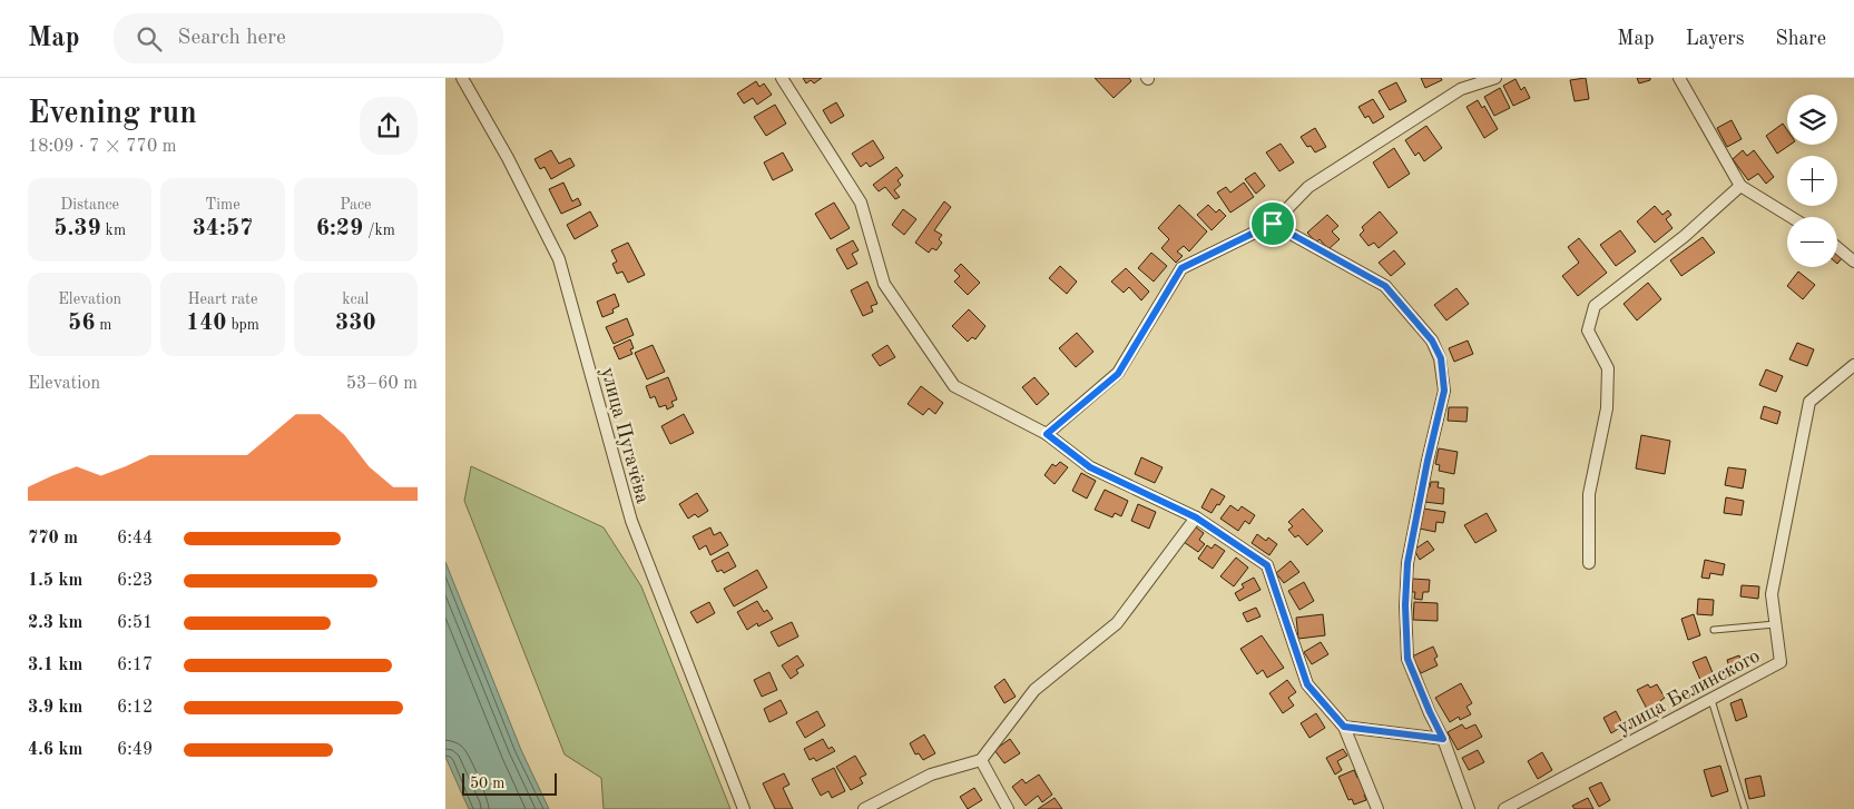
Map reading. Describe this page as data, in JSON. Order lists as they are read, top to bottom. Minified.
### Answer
{"streets":{"street":["улица Пугачёва","улица Белинского"]},"scale_bar":"50 m","page":{"header":"Map","search":"Search here","nav":["Map","Layers","Share"],"heading":["Evening run","18:09 · 7 × 770 m"],"map_buttons":["+","−"],"stats":[["Distance","5.39 km"],["Time","34:57"],["Pace","6:29 /km"],["Elevation","56 m"],["Heart rate","140 bpm"],["kcal","330"]],"chart":["Elevation","53–60 m"],"list":[{"name":"770 m","note":"6:44"},{"name":"1.5 km","note":"6:23"},{"name":"2.3 km","note":"6:51"},{"name":"3.1 km","note":"6:17"},{"name":"3.9 km","note":"6:12"},{"name":"4.6 km","note":"6:49"}],"scale":"50 m"}}
